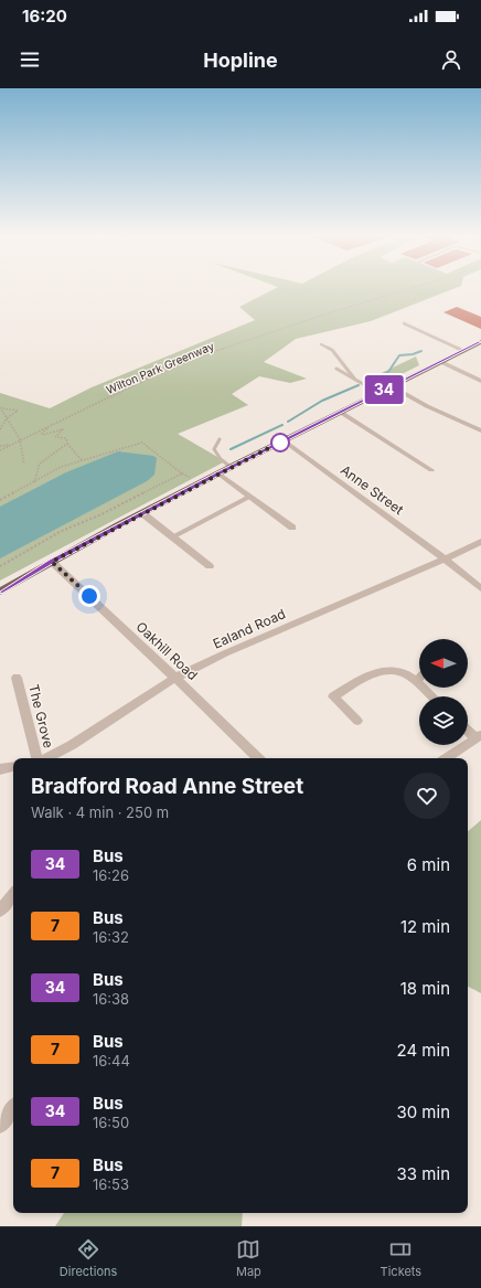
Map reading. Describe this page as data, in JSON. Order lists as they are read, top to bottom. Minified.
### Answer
{"streets":{"street":["Anne Street","Ealand Road","Oakhill Road","The Grove"],"path":["Wilton Park Greenway"]},"crossings":[["Anne Street","Ealand Road"],["Ealand Road","Oakhill Road"]],"lines":["bus line 34"],"north":"left","page":{"status":"16:20","header":"Hopline","on_map":"34","heading":["Bradford Road Anne Street","Walk · 4 min · 250 m"],"list":[{"mark":"34","name":"Bus","note":"16:26","value":"6 min"},{"mark":"7","name":"Bus","note":"16:32","value":"12 min"},{"mark":"34","name":"Bus","note":"16:38","value":"18 min"},{"mark":"7","name":"Bus","note":"16:44","value":"24 min"},{"mark":"34","name":"Bus","note":"16:50","value":"30 min"},{"mark":"7","name":"Bus","note":"16:53","value":"33 min"}],"tabs":["Directions","Map","Tickets"]}}
